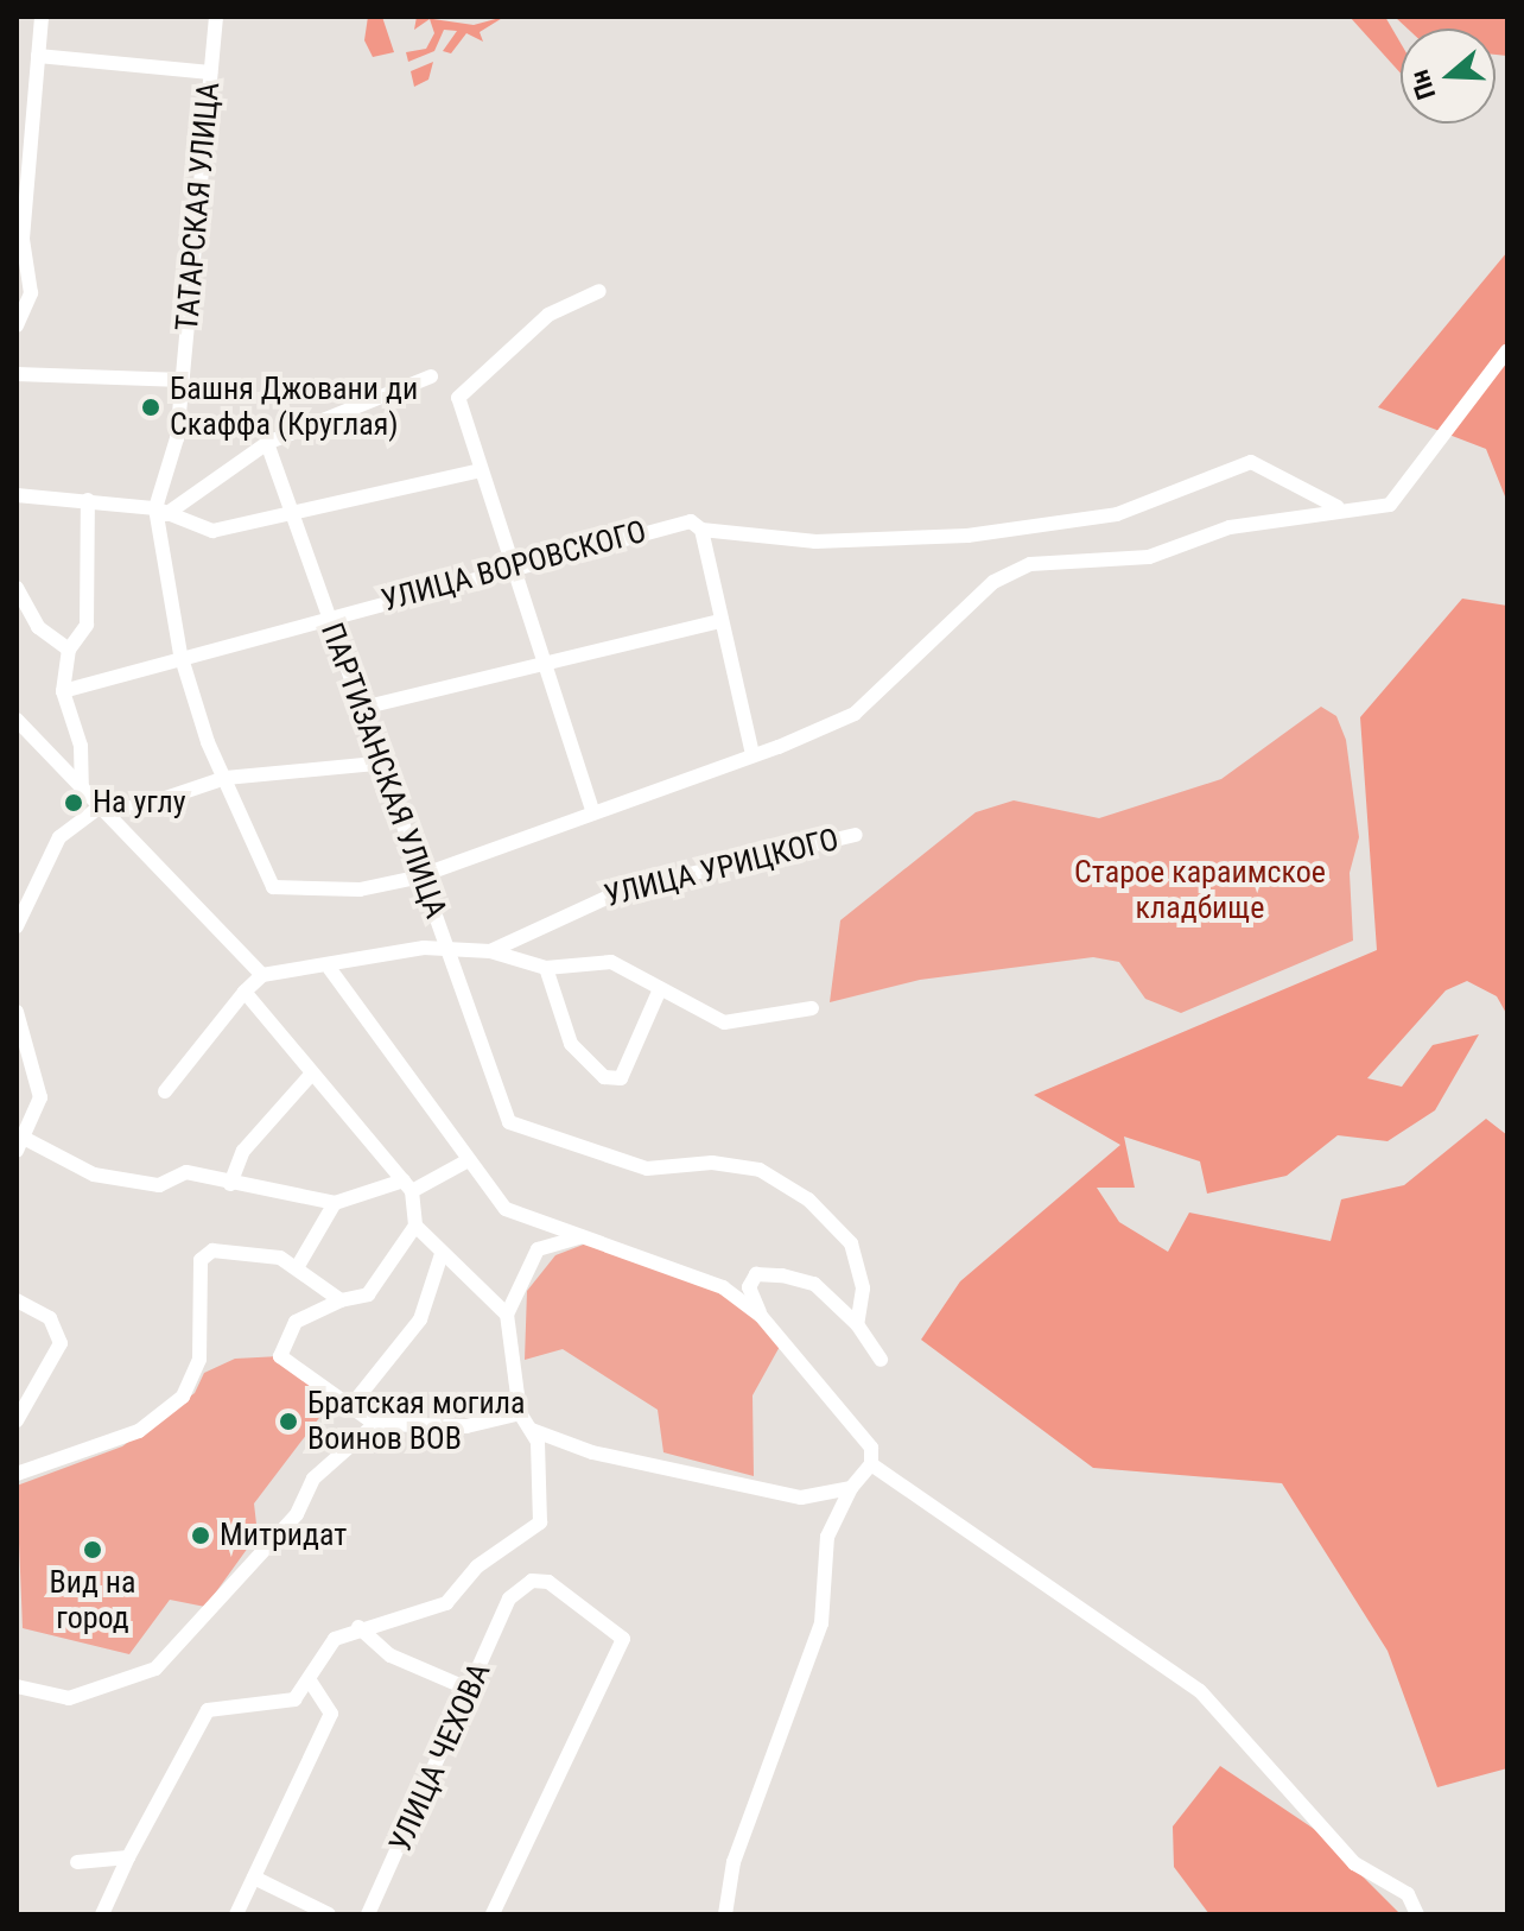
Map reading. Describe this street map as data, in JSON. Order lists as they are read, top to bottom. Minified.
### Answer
{"streets":{"street":["ТАТАРСКАЯ УЛИЦА","УЛИЦА ВОРОВСКОГО","ПАРТИЗАНСКАЯ УЛИЦА","УЛИЦА УРИЦКОГО","УЛИЦА ЧЕХОВА"]},"crossings":[["УЛИЦА ВОРОВСКОГО","ПАРТИЗАНСКАЯ УЛИЦА"],["ПАРТИЗАНСКАЯ УЛИЦА","УЛИЦА УРИЦКОГО"]],"parks":["Старое караимское кладбище"],"places":["Башня Джовани ди Скаффа (Круглая)","На углу","Братская могила Воинов ВОВ","Митридат","Вид на город"],"north":"left"}
